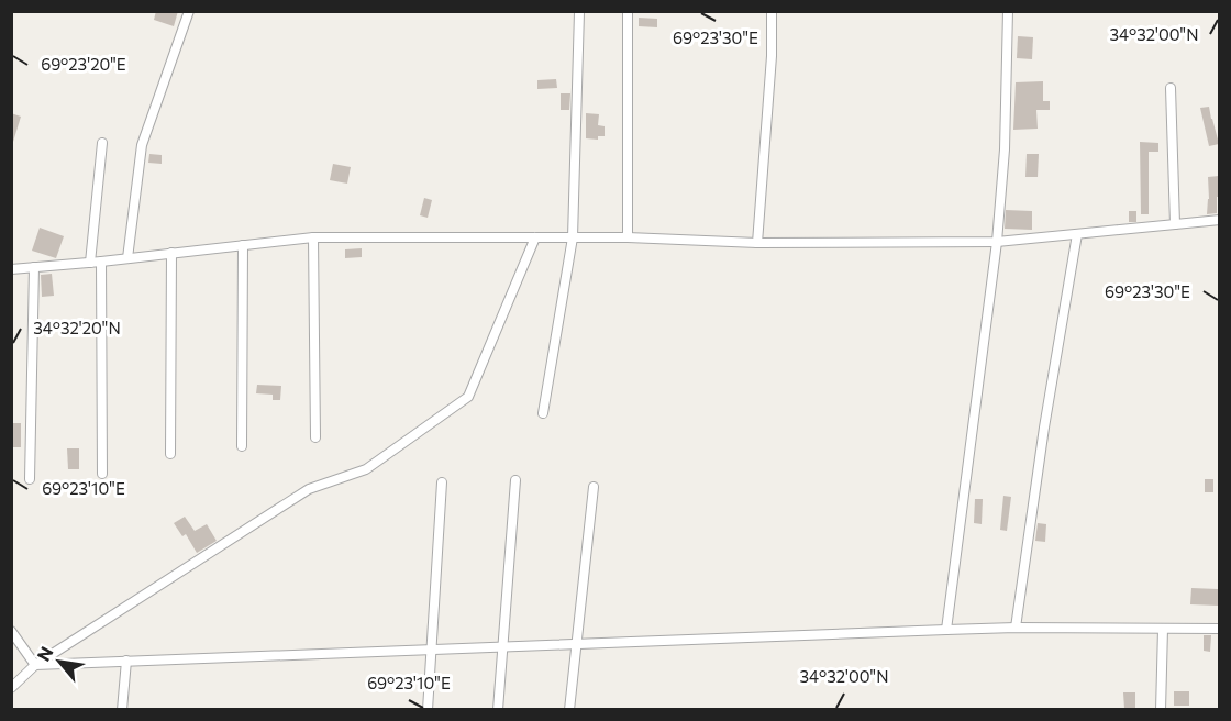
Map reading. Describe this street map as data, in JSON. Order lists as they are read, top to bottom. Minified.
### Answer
{"north":"top left","coordinates":["34°32'00\"N","69°23'30\"E","69°23'20\"E","34°32'20\"N","69°23'10\"E"]}
